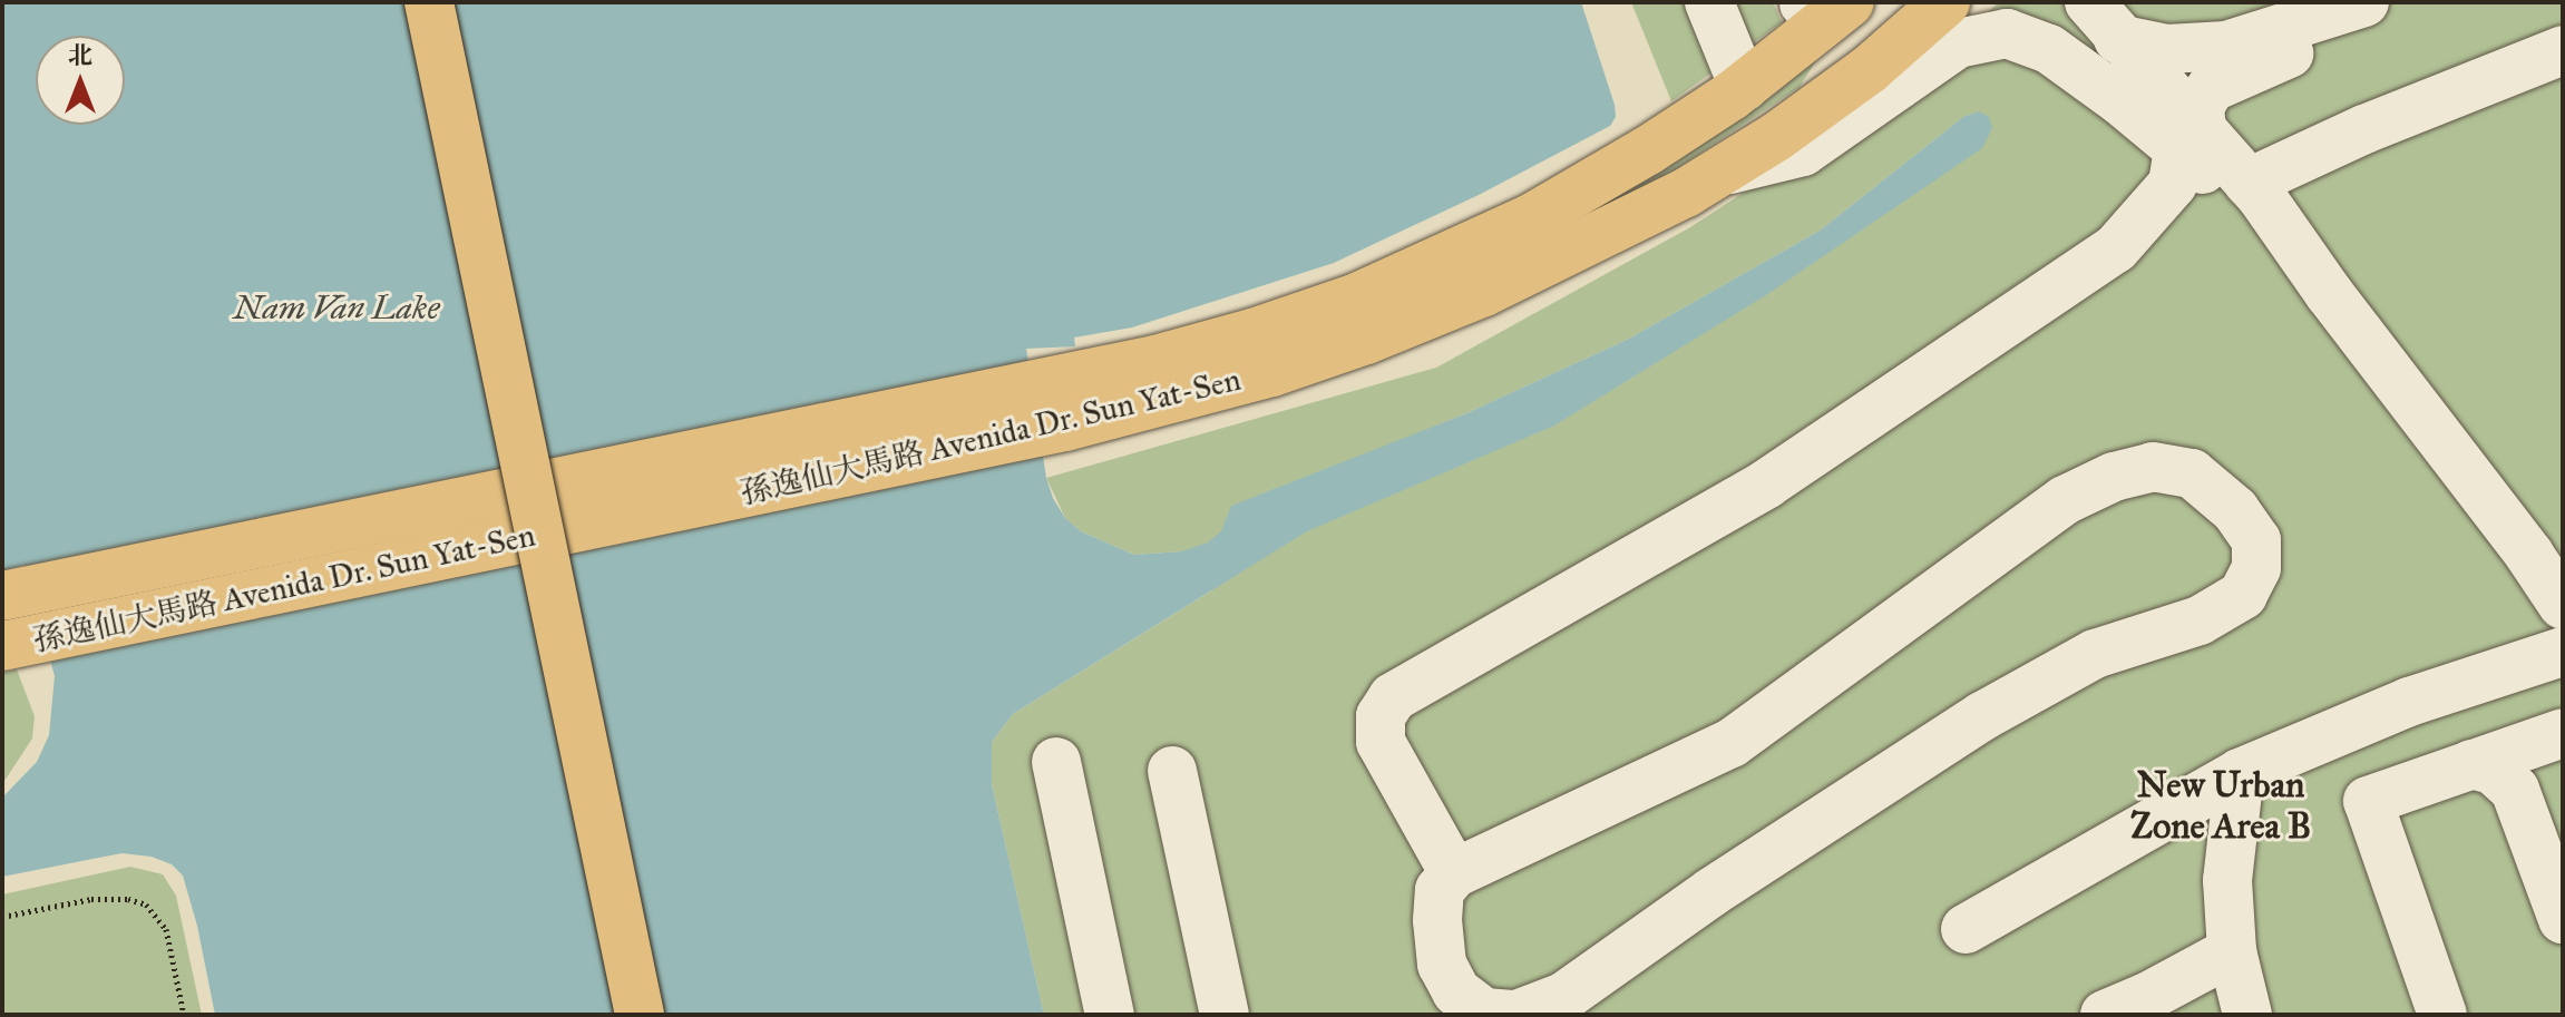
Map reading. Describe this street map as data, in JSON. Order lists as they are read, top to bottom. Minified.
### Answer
{"streets":{"main road":["孫逸仙大馬路 Avenida Dr. Sun Yat-Sen"]},"districts":["New Urban Zone Area B"],"water":["Nam Van Lake"],"north":"top"}
